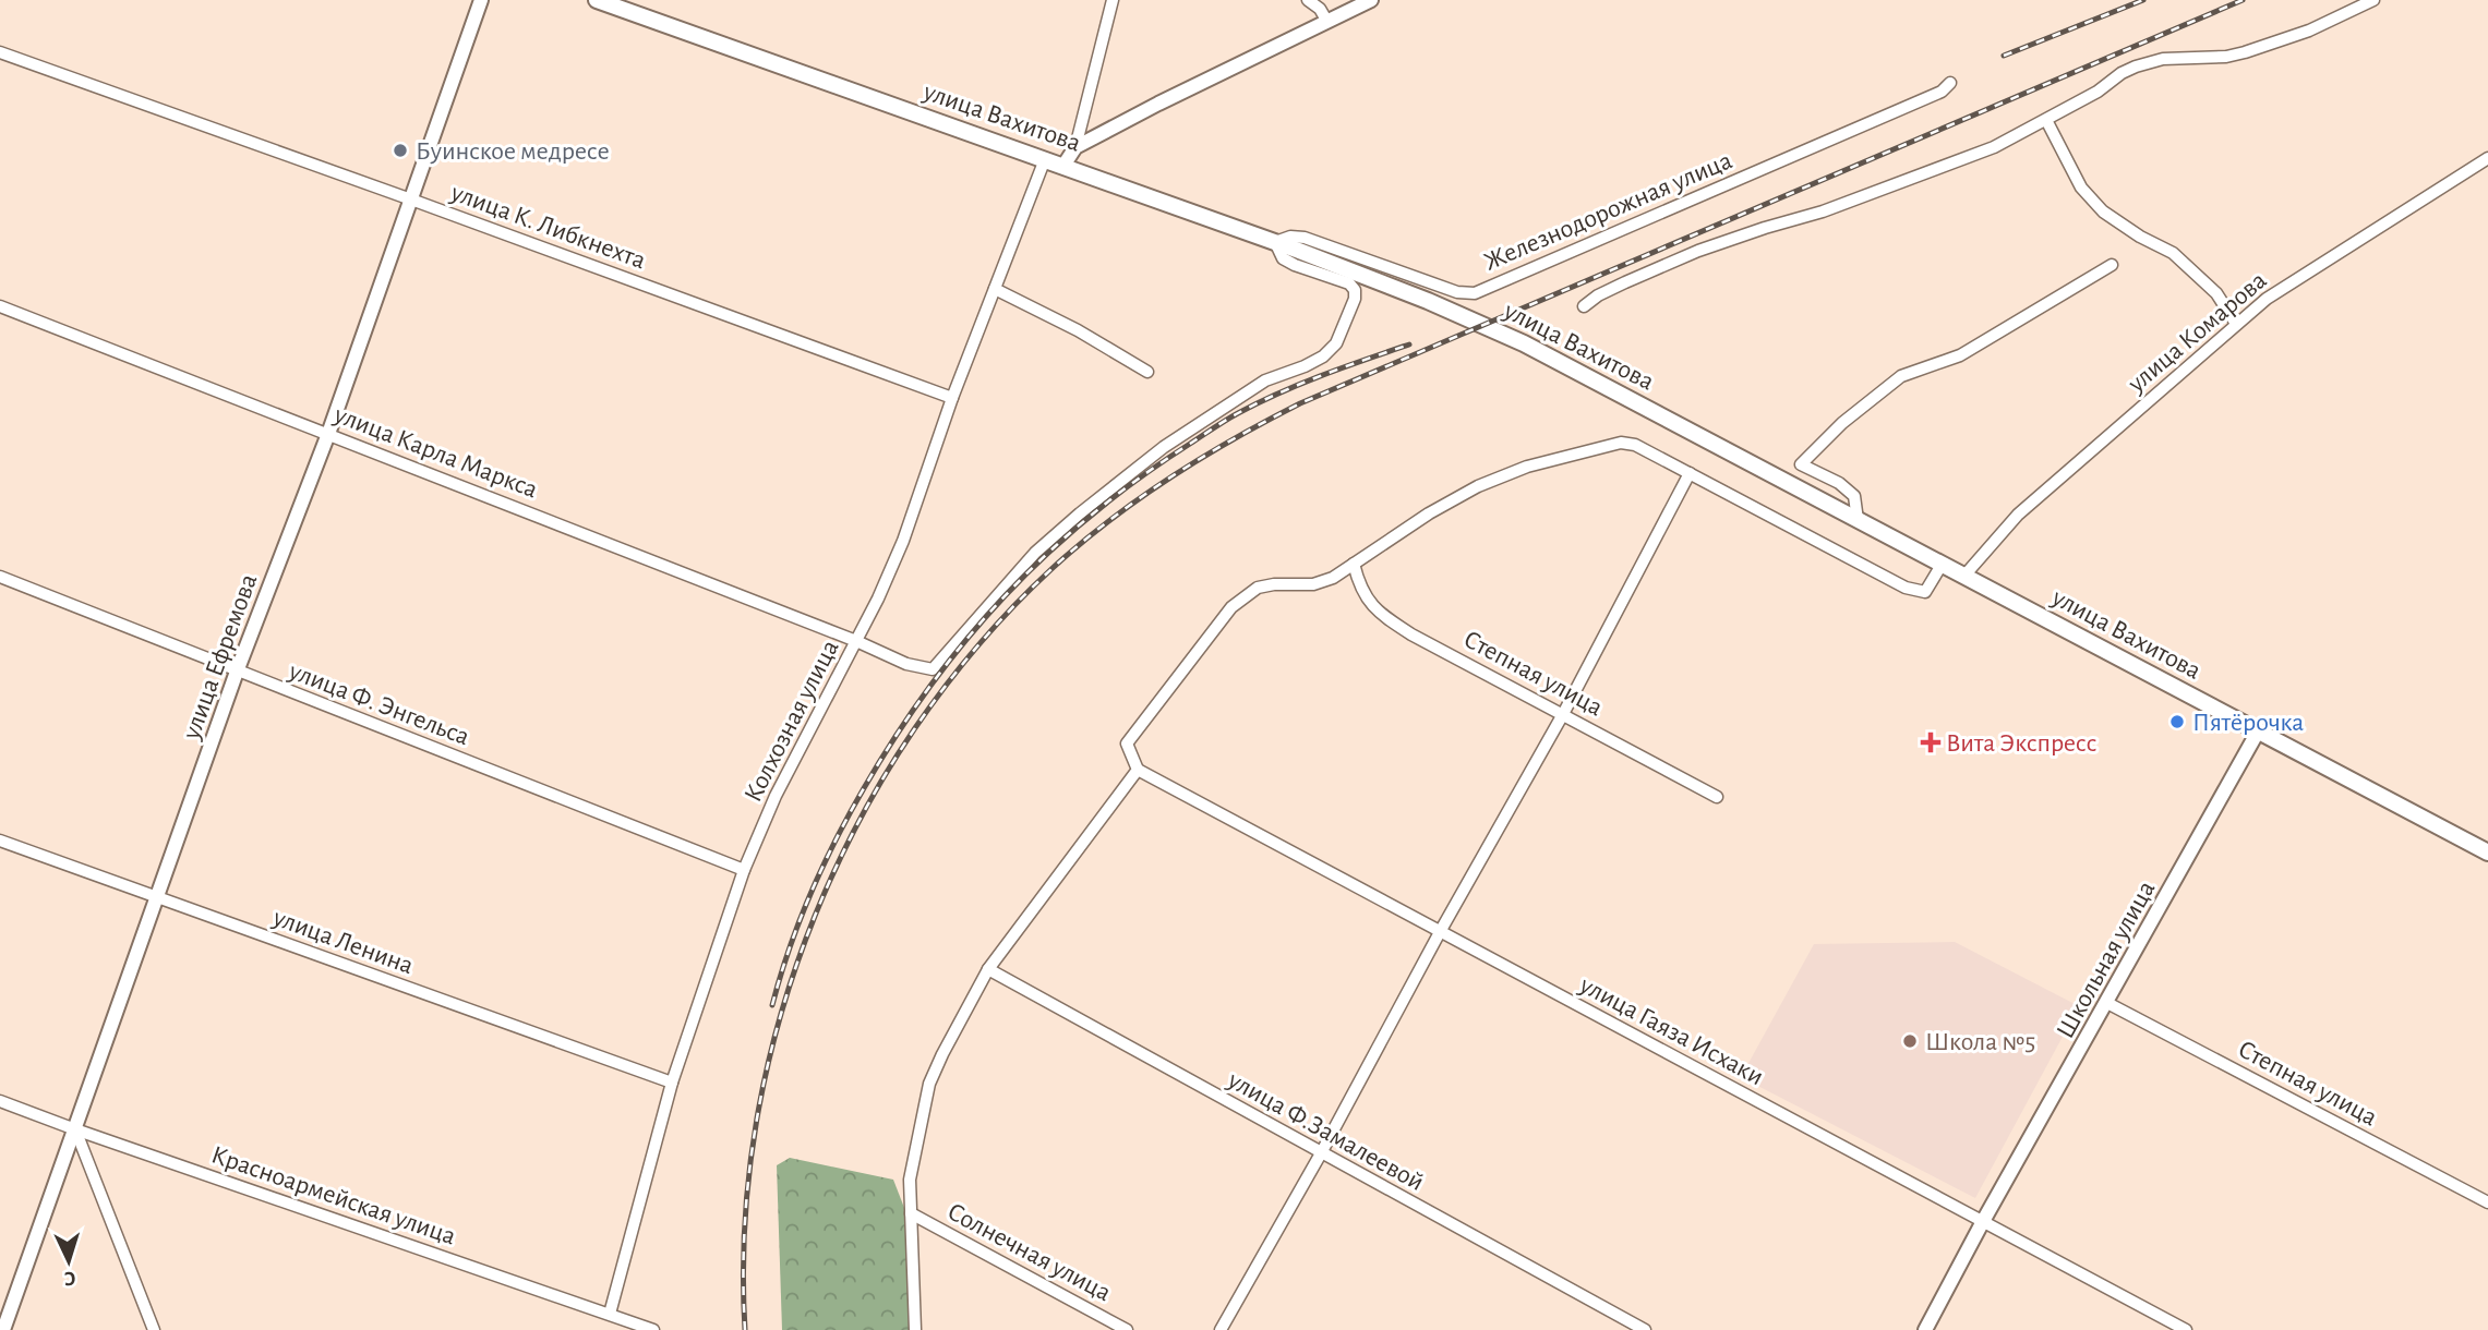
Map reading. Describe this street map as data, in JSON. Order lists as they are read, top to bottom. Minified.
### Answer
{"streets":{"main road":["улица Вахитова"],"street":["Железнодорожная улица","улица К. Либкнехта","улица Комарова","улица Карла Маркса","улица Ефремова","Степная улица","улица Ф. Энгельса","Колхозная улица","улица Ленина","Школьная улица","улица Гаяза Исхаки","улица Ф.Замалеевой","Красноармейская улица","Солнечная улица"]},"crossings":[["улица Вахитова","Железнодорожная улица"],["улица Вахитова","улица Комарова"],["улица Вахитова","улица Карла Маркса"],["улица Вахитова","Колхозная улица"],["улица Вахитова","Школьная улица"],["Железнодорожная улица","улица Карла Маркса"],["улица К. Либкнехта","улица Ефремова"],["улица К. Либкнехта","Колхозная улица"],["улица Карла Маркса","улица Ефремова"],["улица Карла Маркса","Колхозная улица"],["улица Ефремова","улица Ф. Энгельса"],["улица Ефремова","улица Ленина"],["улица Ефремова","Красноармейская улица"],["Степная улица","Школьная улица"],["улица Ф. Энгельса","Колхозная улица"],["Колхозная улица","улица Ленина"],["Колхозная улица","Красноармейская улица"],["Школьная улица","улица Гаяза Исхаки"]],"places":{"other":["Буинское медресе","Пятёрочка","Школа №5"],"health":["Вита Экспресс"]},"north":"bottom"}
